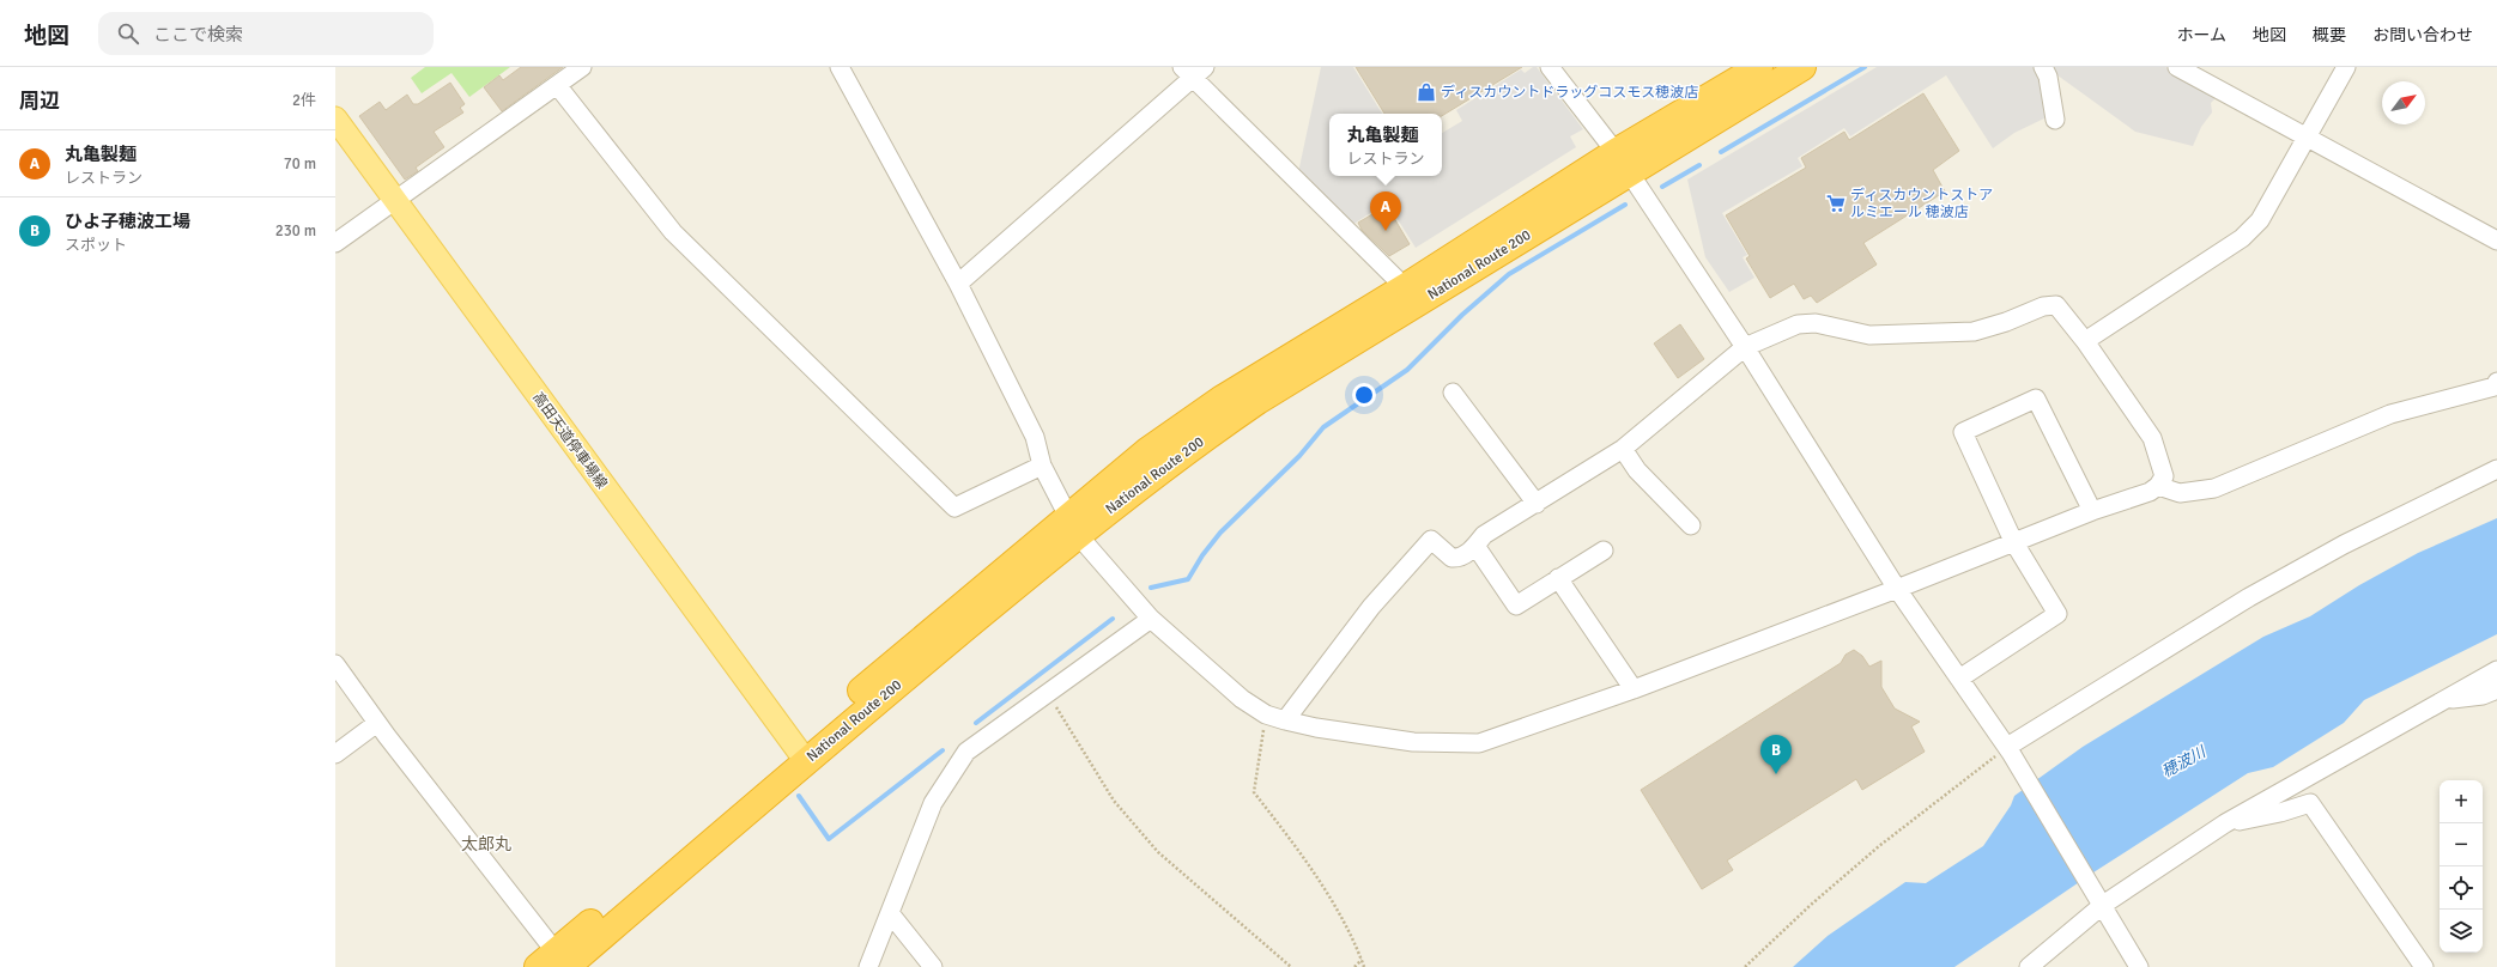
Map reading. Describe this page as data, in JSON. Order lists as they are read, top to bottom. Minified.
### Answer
{"streets":{"highway":["National Route 200"],"main road":["高田天道停車場線"]},"crossings":[["National Route 200","高田天道停車場線"]],"districts":["太郎丸"],"water":["穂波川"],"places":{"shop":["ディスカウントドラッグコスモス穂波店"],"supermarket":["ディスカウントストア ルミエール 穂波店"]},"north":"top right","page":{"header":"地図","search":"ここで検索","nav":["ホーム","地図","概要","お問い合わせ"],"heading":["周辺","2件"],"popup":["丸亀製麺","レストラン"],"list":[{"mark":"A","name":"丸亀製麺","note":"レストラン","value":"70 m"},{"mark":"B","name":"ひよ子穂波工場","note":"スポット","value":"230 m"}],"pins":["A","B"],"map_buttons":["+","−"]}}
